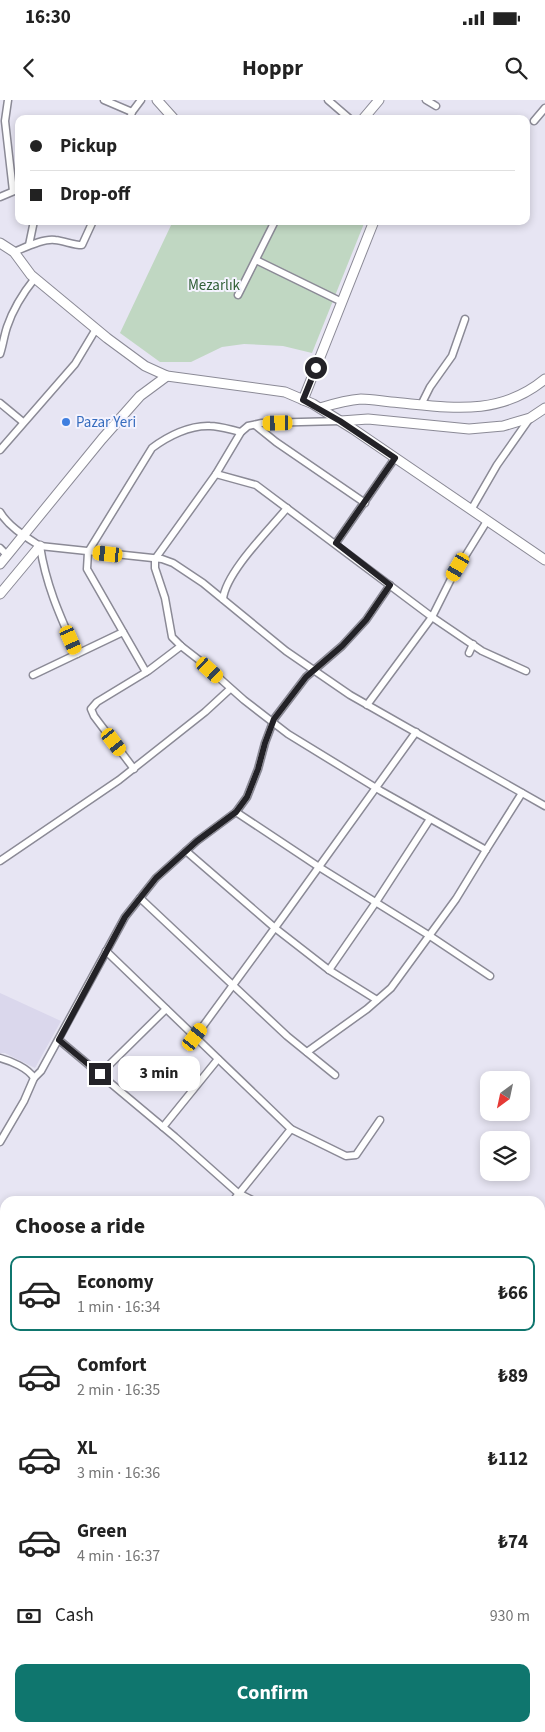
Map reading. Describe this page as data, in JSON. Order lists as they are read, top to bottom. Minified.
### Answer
{"parks":["Mezarlık"],"places":["Pazar Yeri"],"north":"bottom left","page":{"status":"16:30","header":"Hoppr","banner":["Pickup","Drop-off"],"bubble":"3 min","heading":"Choose a ride","list":[{"name":"Economy","note":"1 min · 16:34","value":"₺66"},{"name":"Comfort","note":"2 min · 16:35","value":"₺89"},{"name":"XL","note":"3 min · 16:36","value":"₺112"},{"name":"Green","note":"4 min · 16:37","value":"₺74"}],"pay":["Cash","930 m"],"buttons":"Confirm"}}
